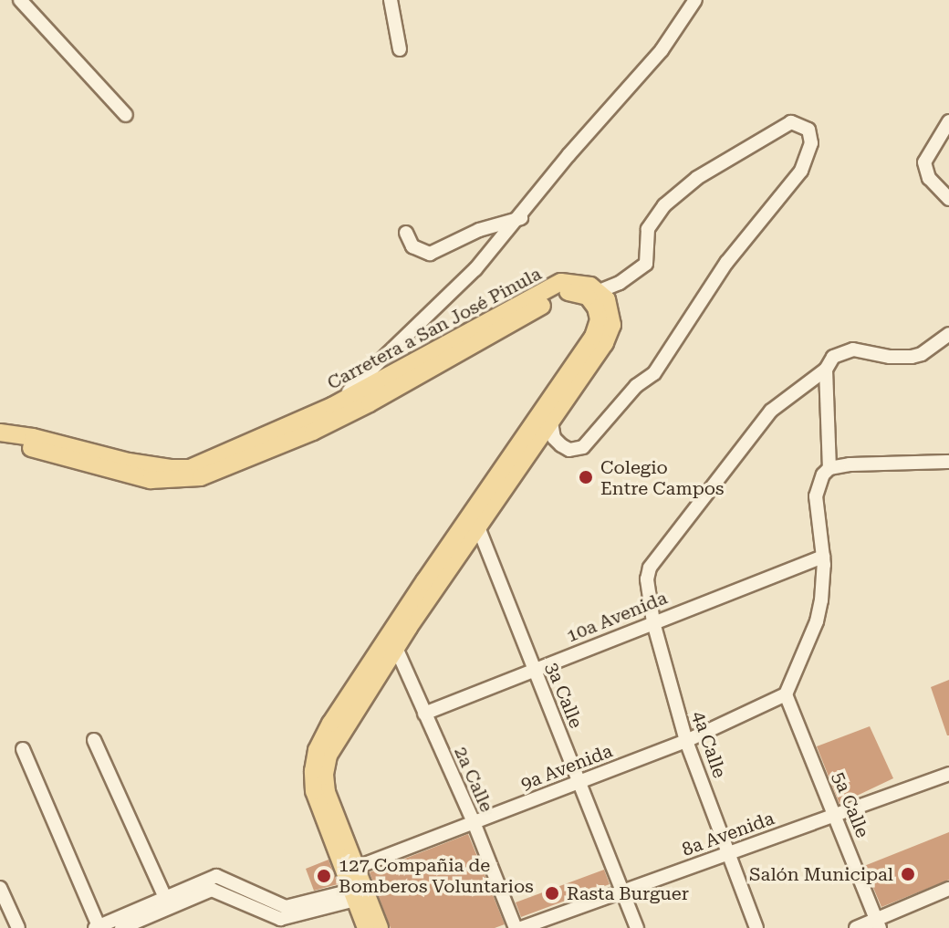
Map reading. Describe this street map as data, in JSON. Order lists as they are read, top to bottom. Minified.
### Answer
{"streets":{"main road":["Carretera a San José Pinula"],"street":["10a Avenida","3a Calle","4a Calle","9a Avenida","2a Calle","5a Calle","8a Avenida"]},"crossings":[["Carretera a San José Pinula","3a Calle"],["Carretera a San José Pinula","2a Calle"],["10a Avenida","3a Calle"],["10a Avenida","4a Calle"],["10a Avenida","2a Calle"],["3a Calle","9a Avenida"],["3a Calle","8a Avenida"],["4a Calle","9a Avenida"],["4a Calle","8a Avenida"],["9a Avenida","2a Calle"],["9a Avenida","5a Calle"],["2a Calle","8a Avenida"],["5a Calle","8a Avenida"]],"places":["Colegio Entre Campos","Salón Municipal","127 Compañia de Bomberos Voluntarios","Rasta Burguer"]}
